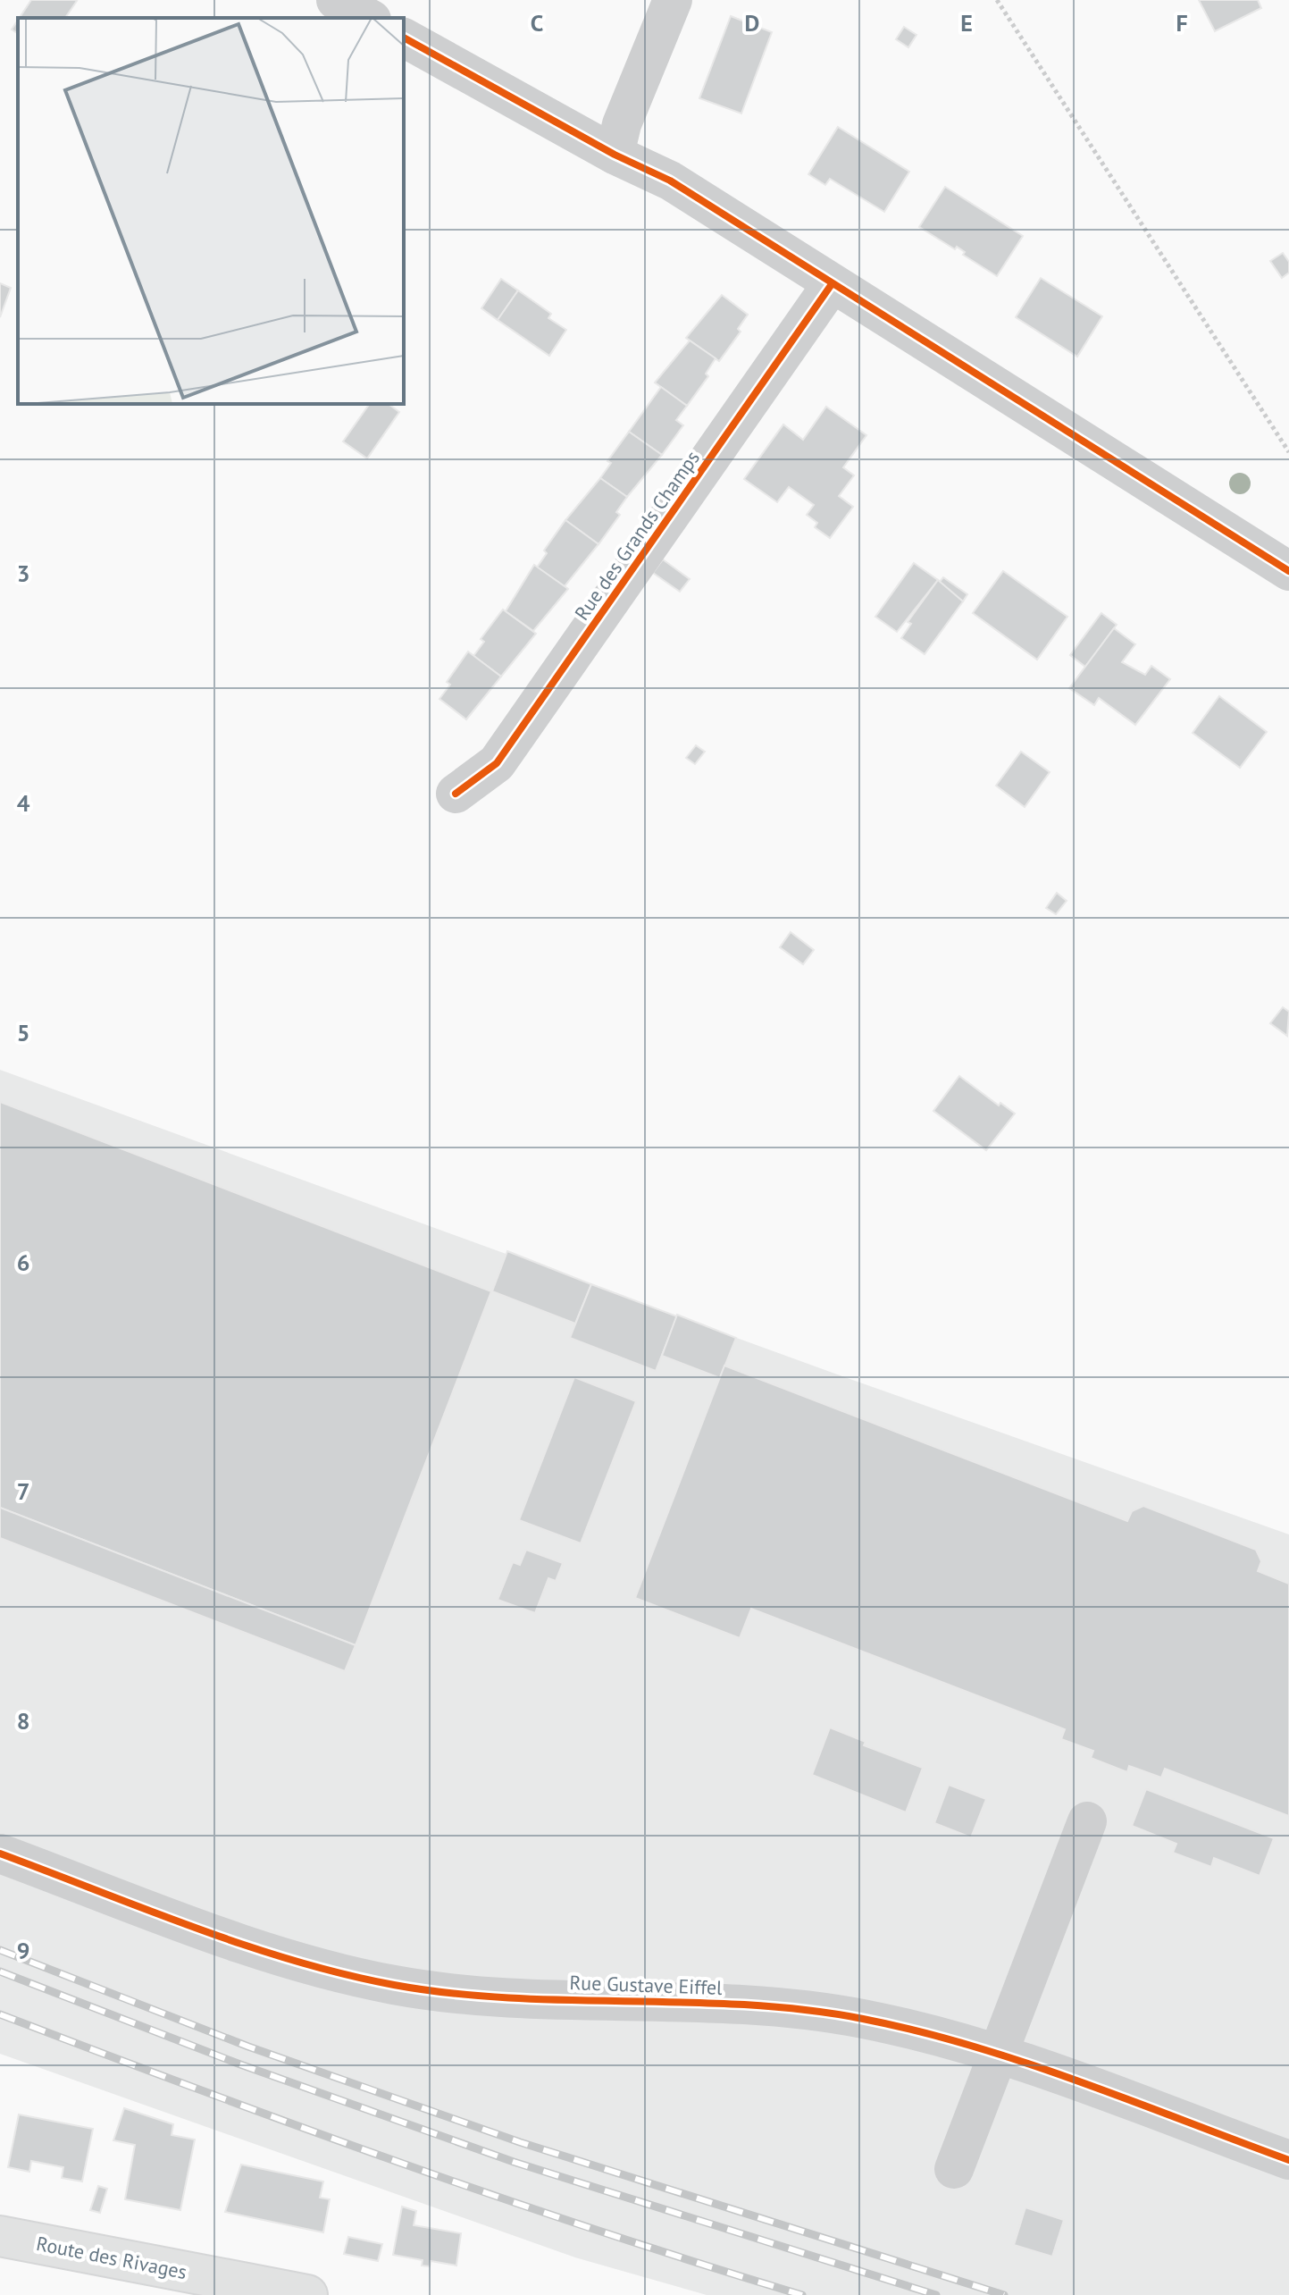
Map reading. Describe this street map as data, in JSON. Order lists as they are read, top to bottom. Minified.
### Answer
{"streets":{"main road":["Route des Rivages"],"street":["Rue des Grands Champs","Rue Gustave Eiffel"]},"grid":{"columns":["C","D","E","F"],"rows":["3","4","5","6","7","8","9"]}}
